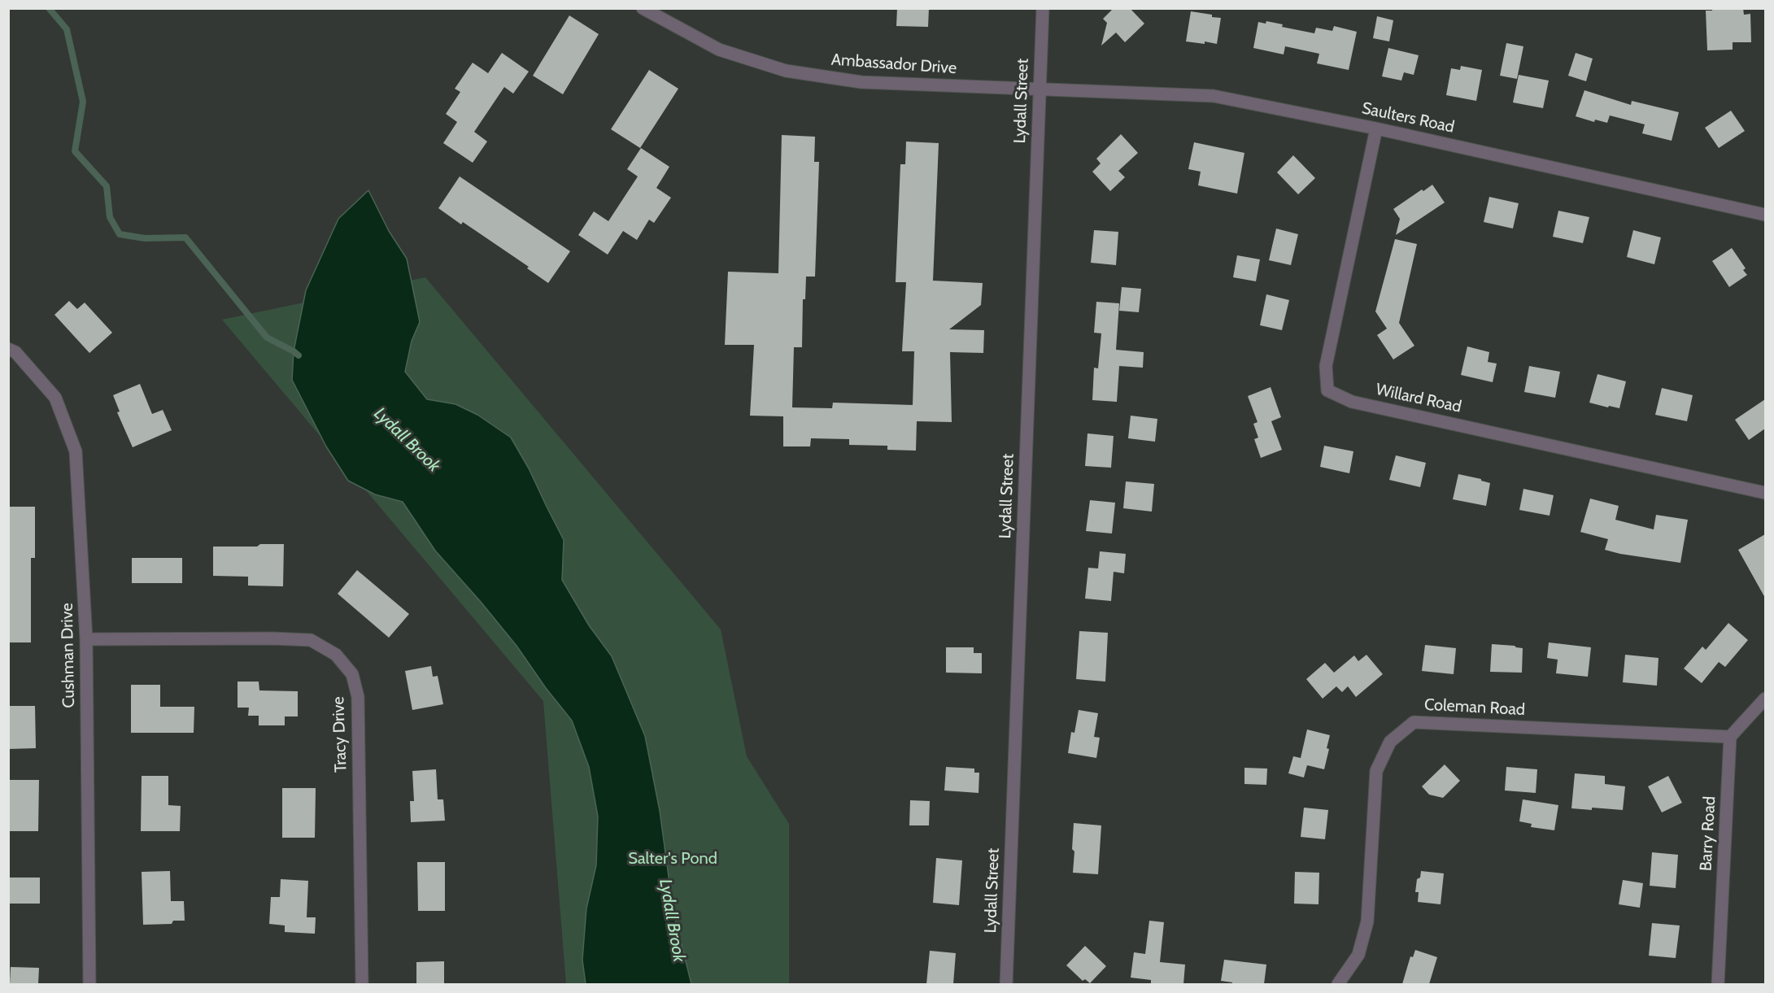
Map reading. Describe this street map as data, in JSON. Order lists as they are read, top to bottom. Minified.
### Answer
{"streets":{"street":["Ambassador Drive","Lydall Street","Saulters Road","Willard Road","Cushman Drive","Coleman Road","Tracy Drive","Barry Road"]},"crossings":[["Ambassador Drive","Lydall Street"],["Ambassador Drive","Saulters Road"],["Lydall Street","Saulters Road"],["Saulters Road","Willard Road"],["Cushman Drive","Tracy Drive"],["Coleman Road","Barry Road"]],"water":["Lydall Brook"],"parks":["Salter's Pond"]}
